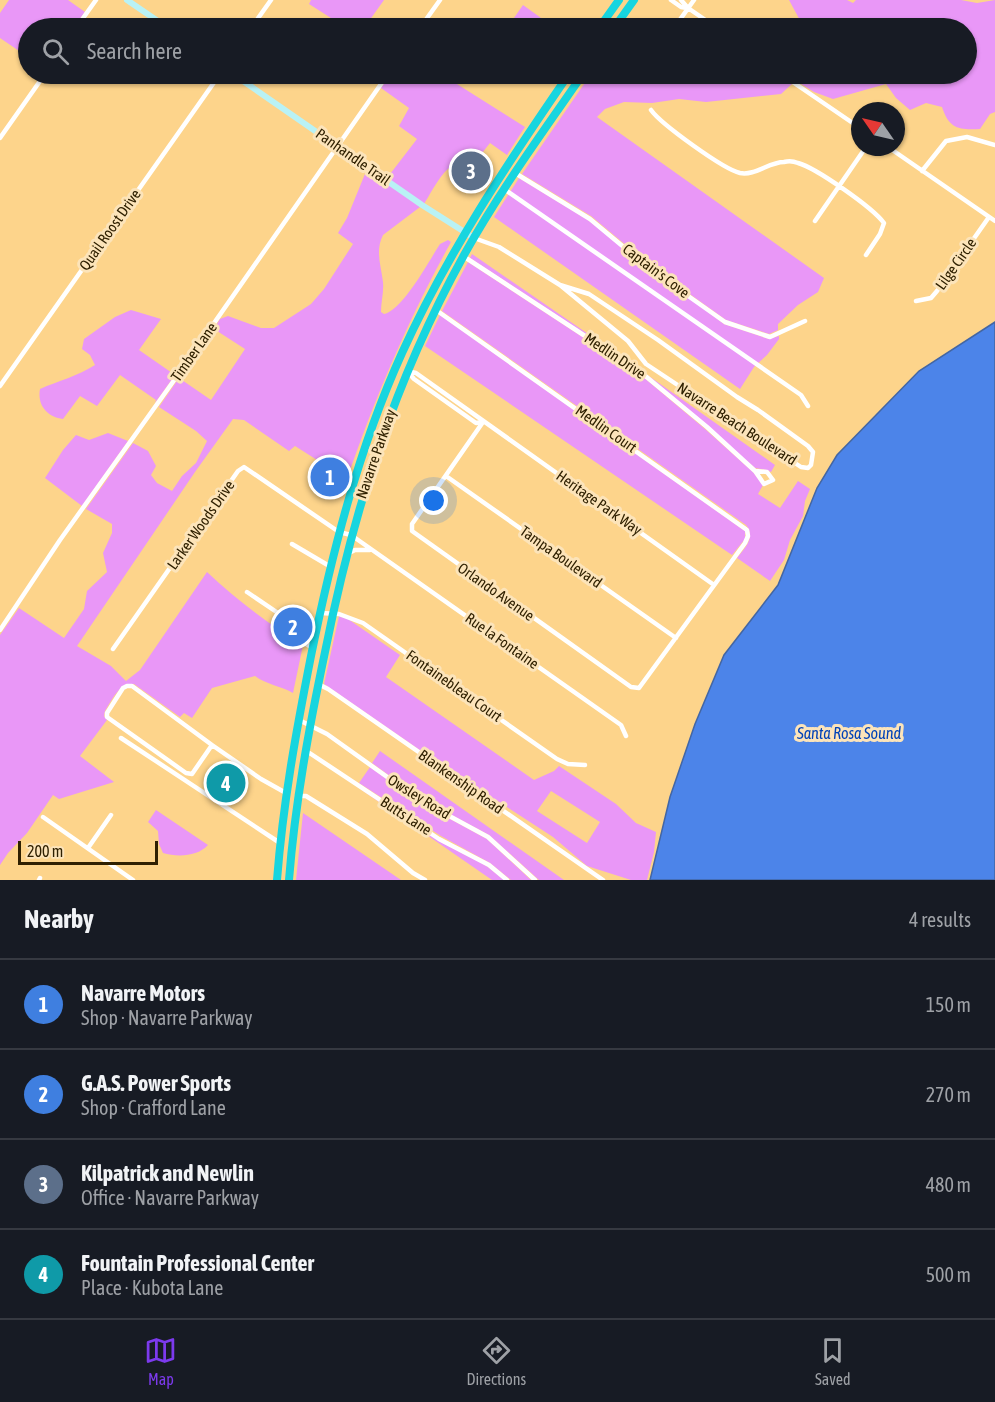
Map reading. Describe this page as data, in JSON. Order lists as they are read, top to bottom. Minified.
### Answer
{"streets":{"highway":["Navarre Parkway"],"street":["Panhandle Trail","Quail Roost Drive","Lilge Circle","Captain's Cove","Timber Lane","Medlin Drive","Navarre Beach Boulevard","Medlin Court","Heritage Park Way","Larker Woods Drive","Tampa Boulevard","Orlando Avenue","Rue la Fontaine","Fontainebleau Court","Blankenship Road","Owsley Road","Butts Lane"]},"crossings":[["Panhandle Trail","Timber Lane"],["Panhandle Trail","Navarre Parkway"],["Captain's Cove","Navarre Parkway"],["Medlin Drive","Navarre Parkway"],["Medlin Court","Navarre Parkway"],["Medlin Court","Heritage Park Way"],["Navarre Parkway","Heritage Park Way"],["Navarre Parkway","Larker Woods Drive"],["Navarre Parkway","Rue la Fontaine"],["Navarre Parkway","Fontainebleau Court"],["Navarre Parkway","Blankenship Road"],["Navarre Parkway","Owsley Road"],["Navarre Parkway","Butts Lane"],["Heritage Park Way","Orlando Avenue"],["Larker Woods Drive","Rue la Fontaine"],["Tampa Boulevard","Orlando Avenue"]],"water":["Santa Rosa Sound"],"scale_bar":"200 m","north":"top left","page":{"search":"Search here","pins":["3","1","2","4"],"scale":"200 m","heading":["Nearby","4 results"],"list":[{"mark":"1","name":"Navarre Motors","note":"Shop · Navarre Parkway","value":"150 m"},{"mark":"2","name":"G.A.S. Power Sports","note":"Shop · Crafford Lane","value":"270 m"},{"mark":"3","name":"Kilpatrick and Newlin","note":"Office · Navarre Parkway","value":"480 m"},{"mark":"4","name":"Fountain Professional Center","note":"Place · Kubota Lane","value":"500 m"}],"nav":["Map","Directions","Saved"]}}
